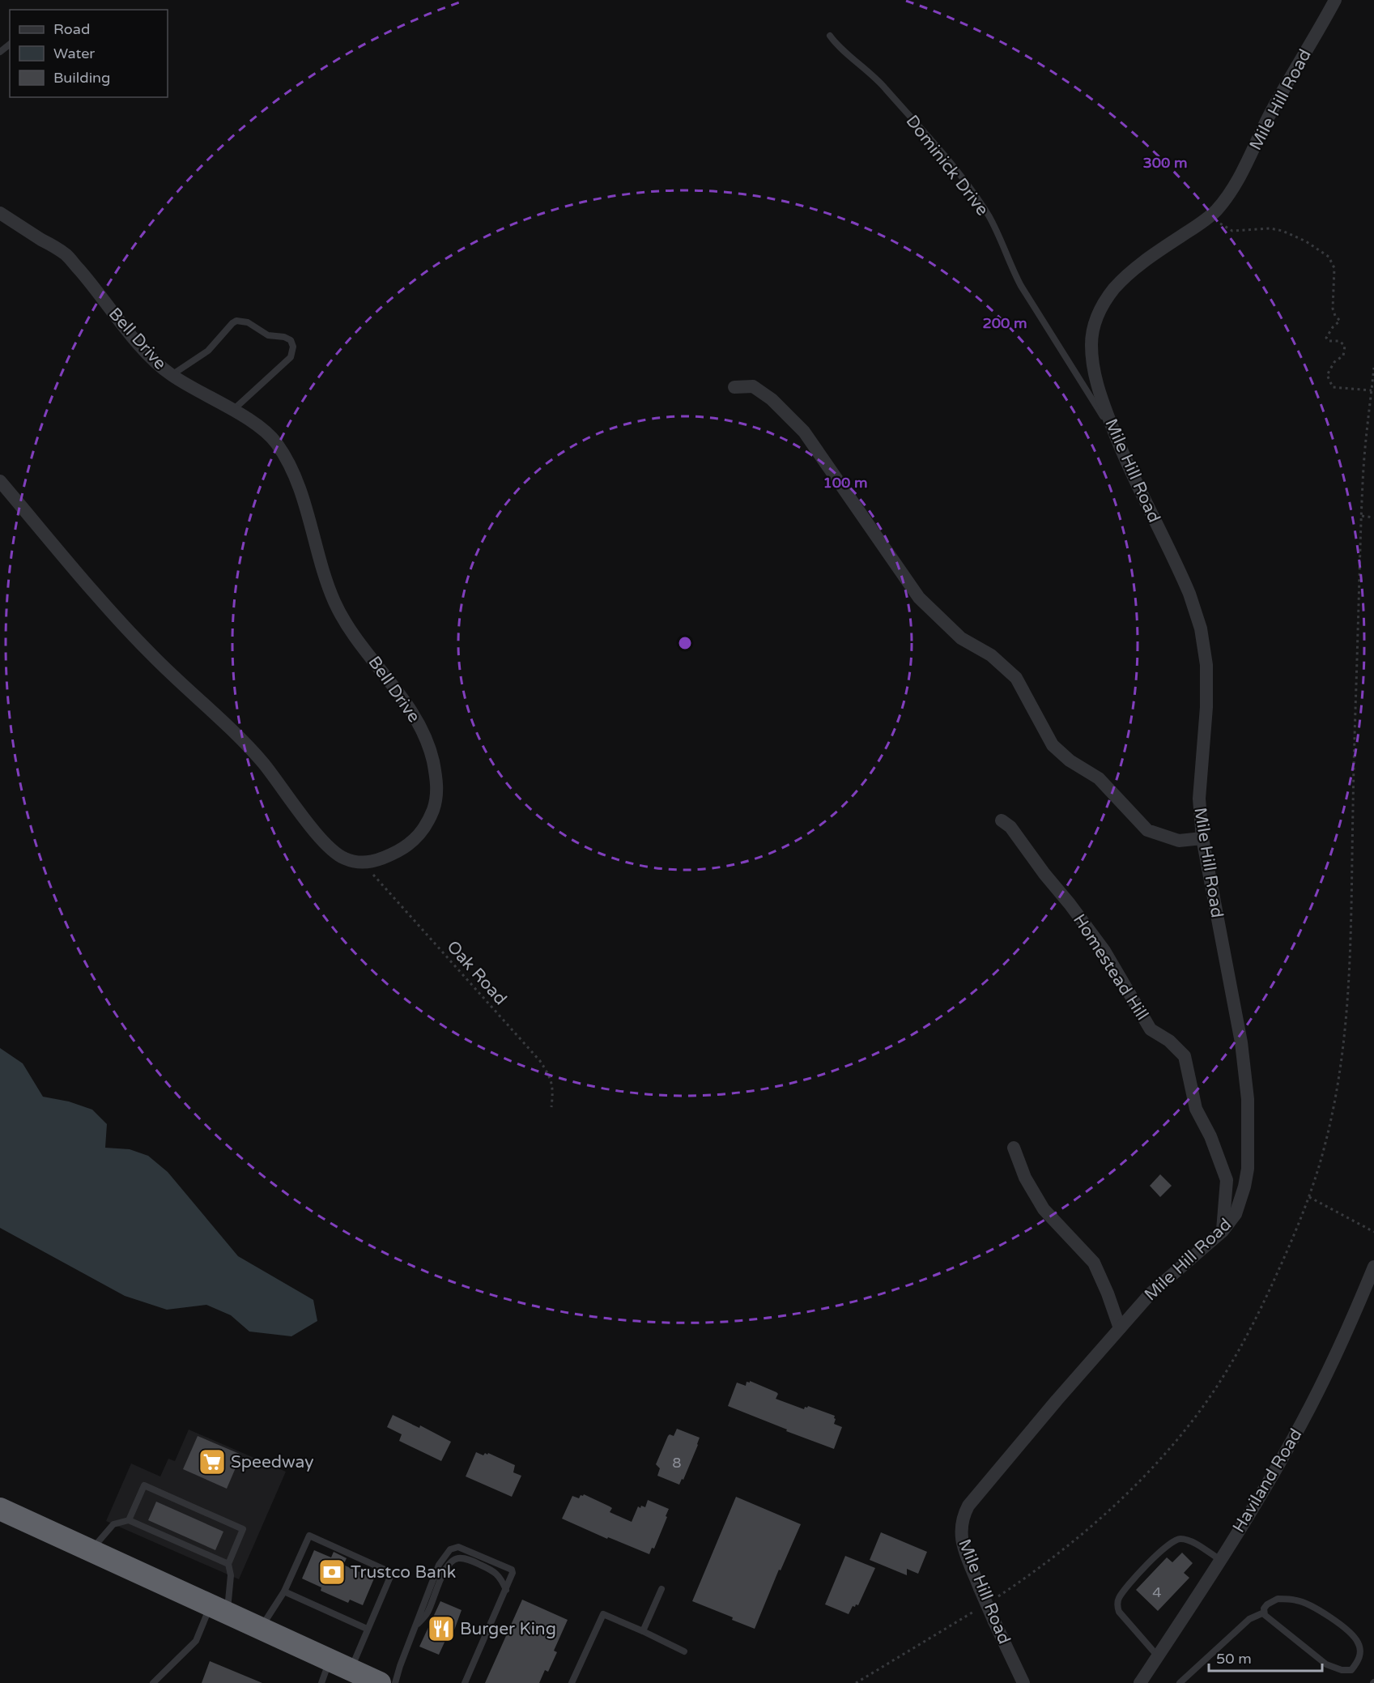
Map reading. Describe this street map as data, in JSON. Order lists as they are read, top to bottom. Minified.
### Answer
{"streets":{"street":["Mile Hill Road","Bell Drive","Homestead Hill","Haviland Road"],"lane":["Dominick Drive"],"path":["Oak Road"]},"crossings":[["Mile Hill Road","Dominick Drive"],["Mile Hill Road","Homestead Hill"],["Bell Drive","Oak Road"]],"places":{"supermarket":["Speedway"],"bank":["Trustco Bank"],"restaurant":["Burger King"]},"house_numbers":["8","4"],"legend":["Road","Water","Building"],"scale_bar":"50 m","rings":["300 m","200 m","100 m"]}
